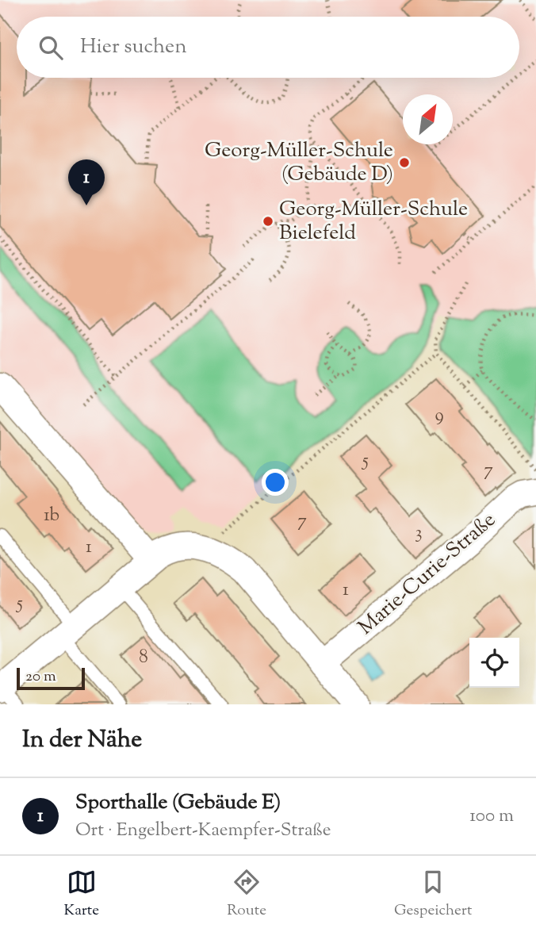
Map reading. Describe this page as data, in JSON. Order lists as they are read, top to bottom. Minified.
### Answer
{"streets":{"street":["Marie-Curie-Straße"]},"places":["Georg-Müller-Schule (Gebäude D)","Georg-Müller-Schule Bielefeld"],"house_numbers":["9","5","7","1b","7","3","1","1","5","8"],"scale_bar":"20 m","north":"top right","page":{"search":"Hier suchen","pins":"1","scale":"20 m","heading":"In der Nähe","list":[{"mark":"1","name":"Sporthalle (Gebäude E)","note":"Ort · Engelbert-Kaempfer-Straße","value":"100 m"}],"nav":["Karte","Route","Gespeichert"]}}
